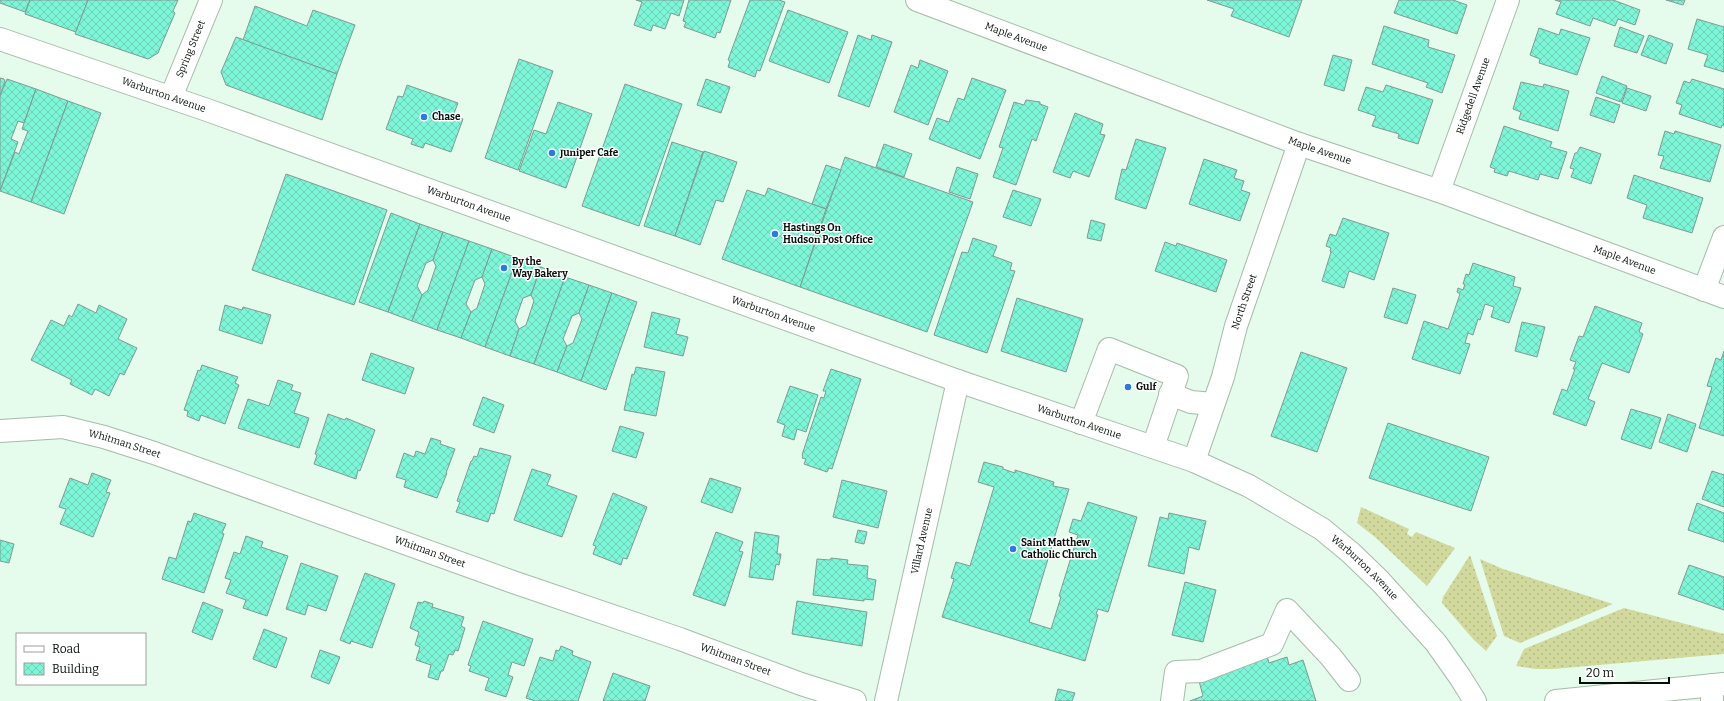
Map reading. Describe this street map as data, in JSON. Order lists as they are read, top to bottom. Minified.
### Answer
{"streets":{"street":["Maple Avenue","Spring Street","Warburton Avenue","Ridgedell Avenue","North Street","Whitman Street","Villard Avenue"]},"crossings":[["Maple Avenue","Ridgedell Avenue"],["Maple Avenue","North Street"],["Spring Street","Warburton Avenue"],["Warburton Avenue","North Street"],["Warburton Avenue","Villard Avenue"]],"places":["Chase","Juniper Cafe","Hastings On Hudson Post Office","By the Way Bakery","Gulf","Saint Matthew Catholic Church"],"legend":["Road","Building"],"scale_bar":"20 m"}
